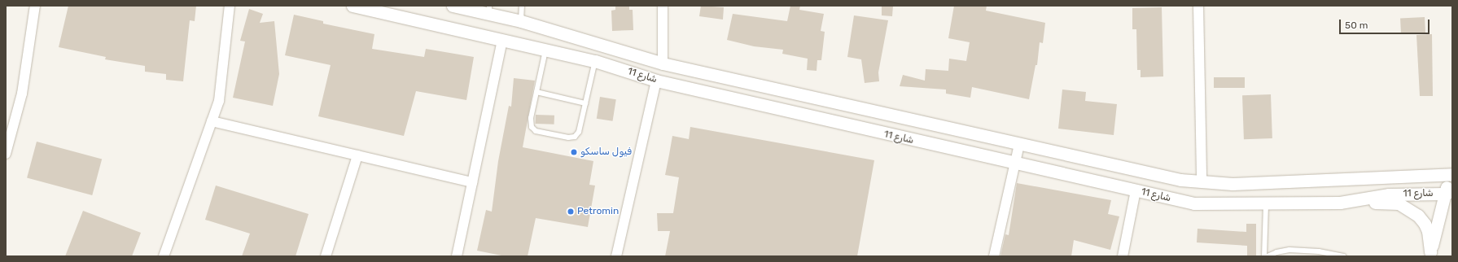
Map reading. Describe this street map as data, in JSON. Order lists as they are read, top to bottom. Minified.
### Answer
{"streets":{"street":["شارع 11"]},"places":["فيول ساسكو","Petromin"],"scale_bar":"50 m"}
